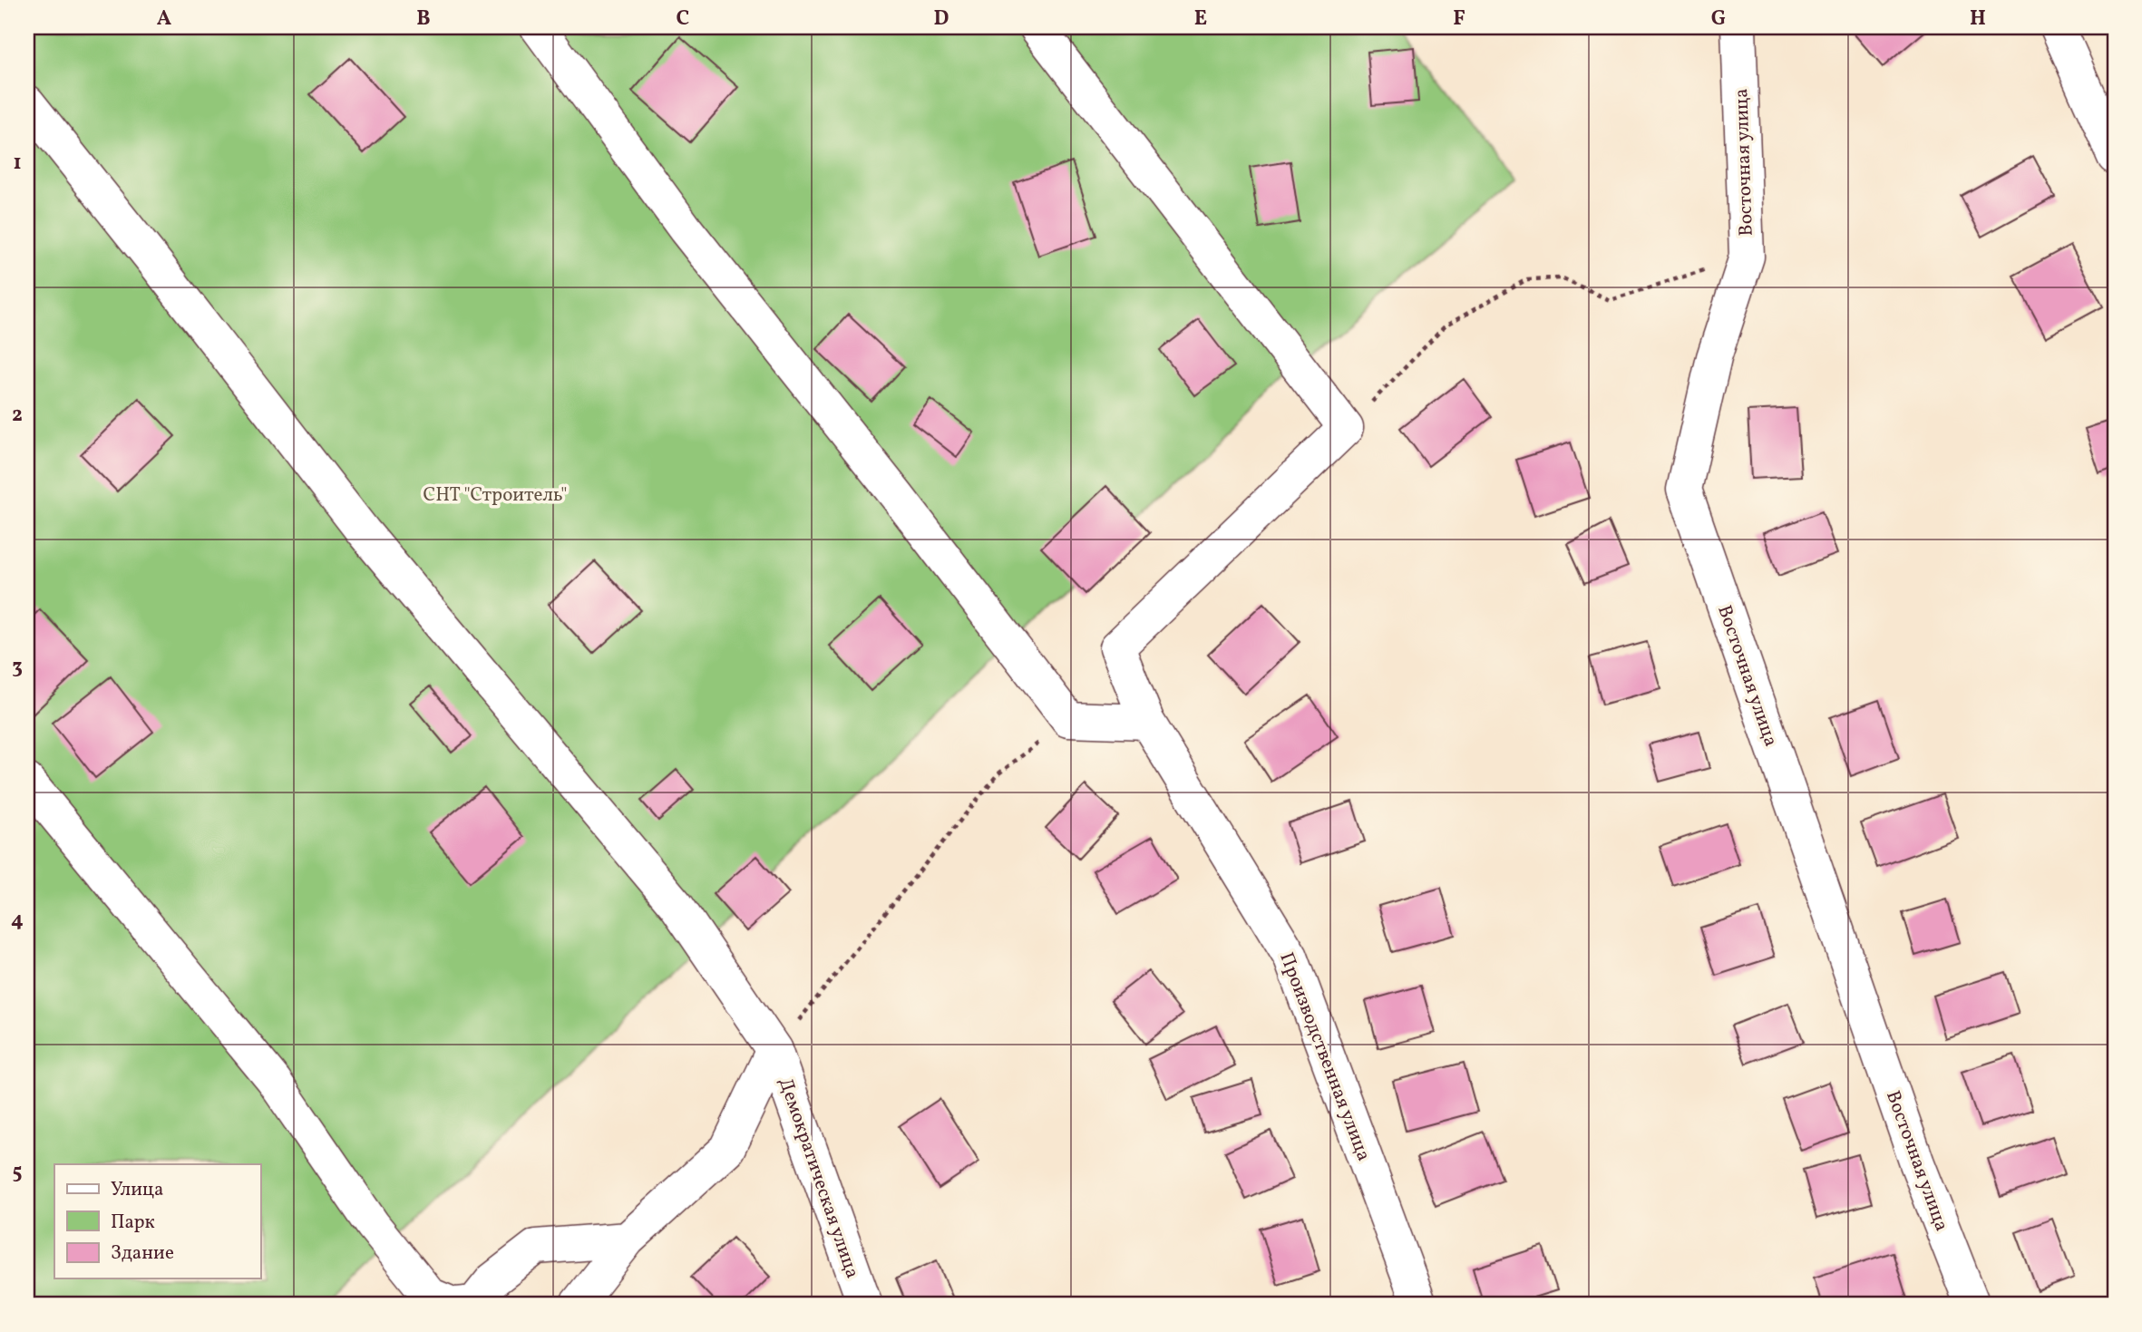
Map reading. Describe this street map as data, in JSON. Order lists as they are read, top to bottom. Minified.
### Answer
{"streets":{"street":["Восточная улица","Производственная улица","Демократическая улица"]},"parks":["СНТ \"Строитель\""],"legend":["Улица","Парк","Здание"],"grid":{"columns":["A","B","C","D","E","F","G","H"],"rows":["1","2","3","4","5"]}}
